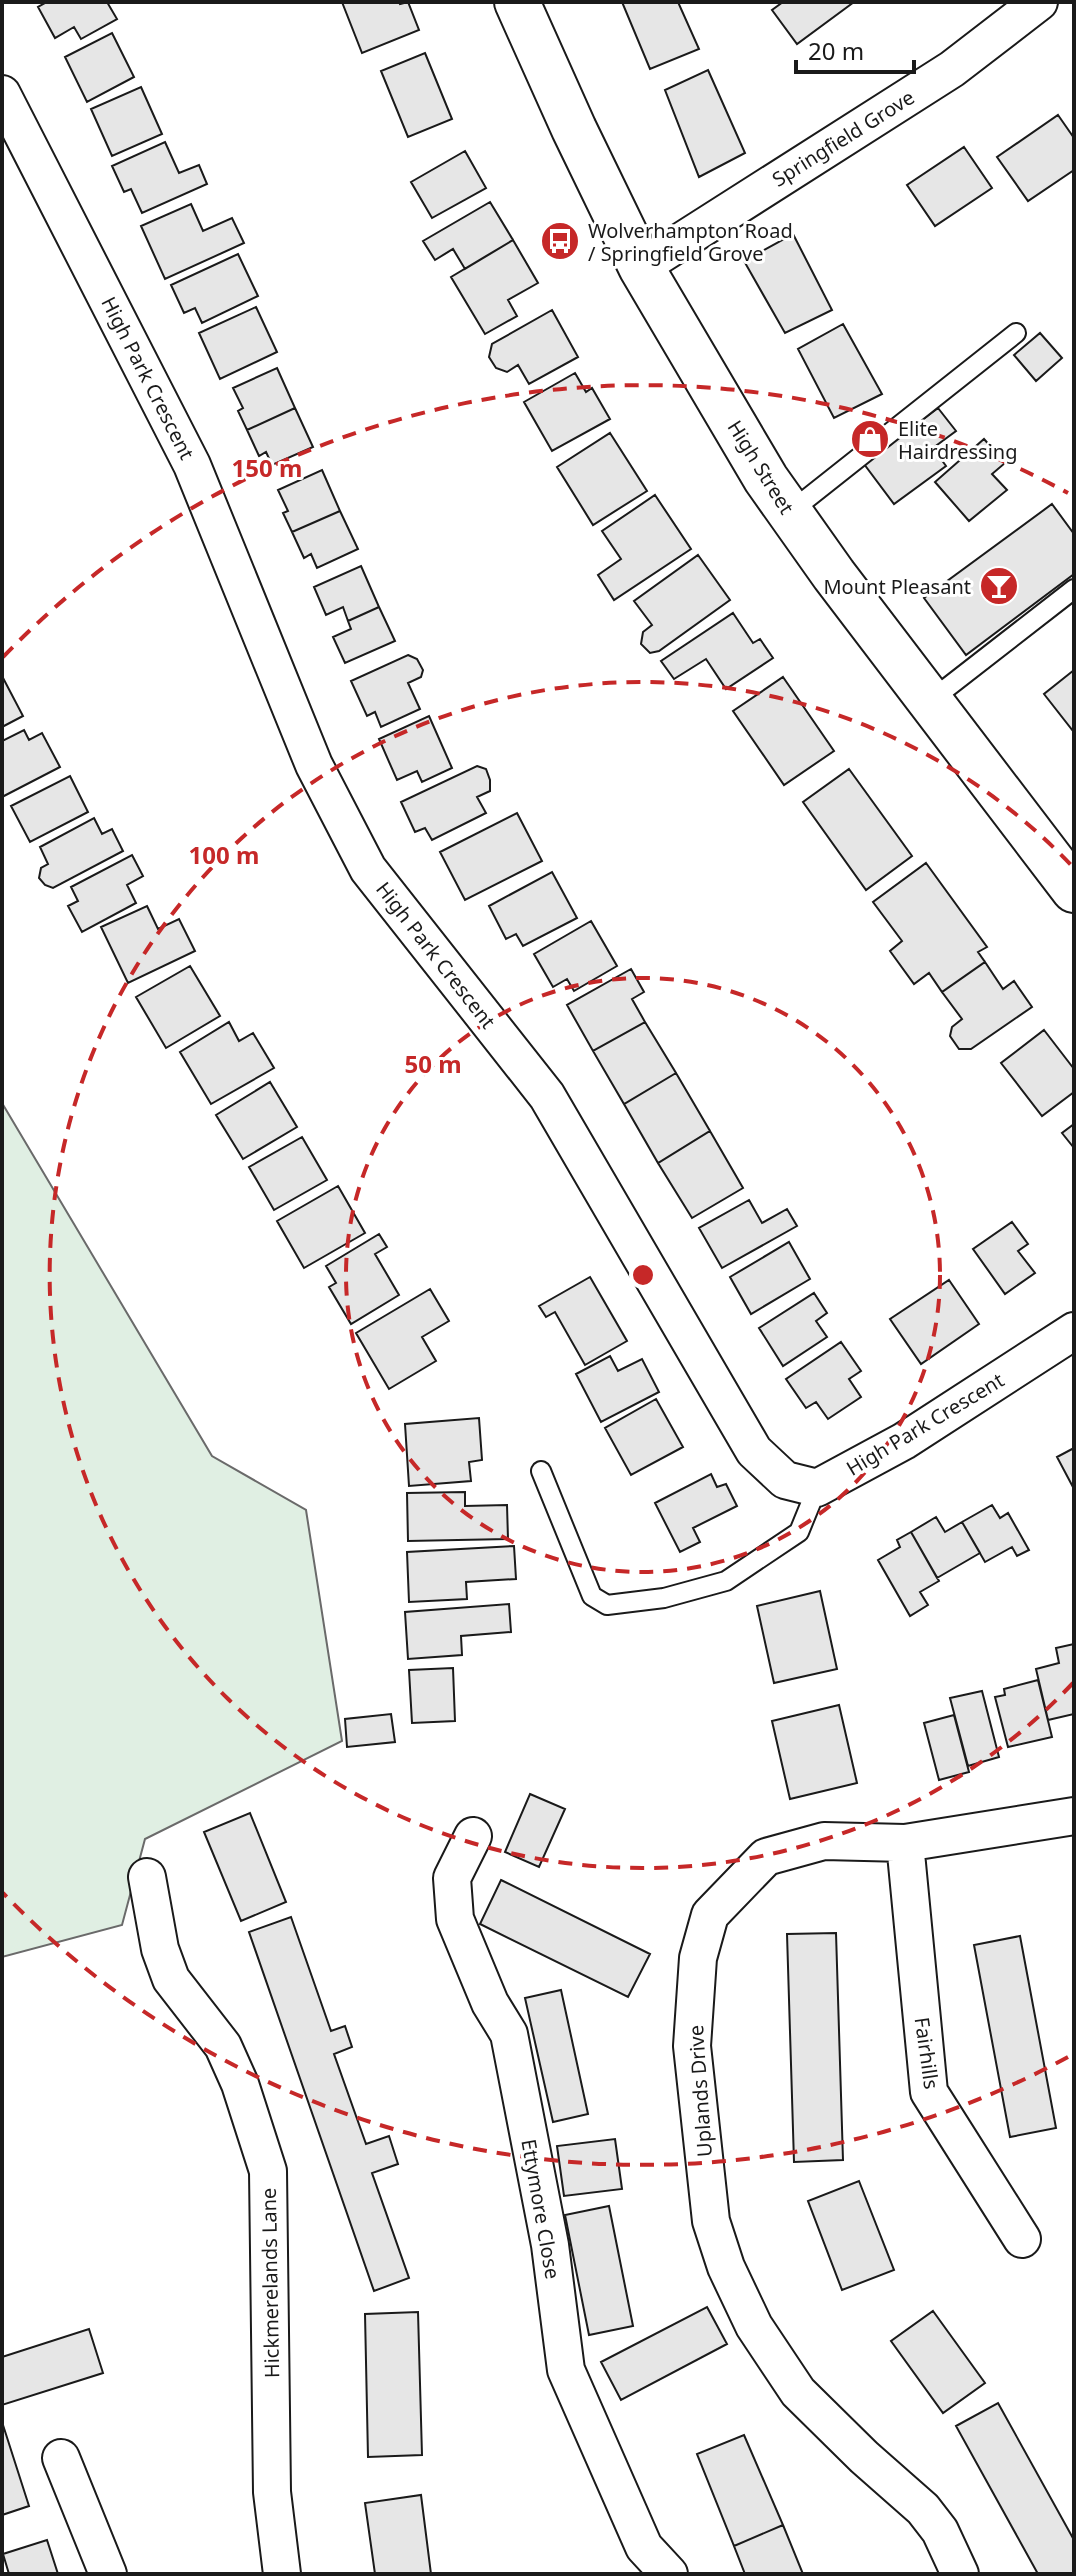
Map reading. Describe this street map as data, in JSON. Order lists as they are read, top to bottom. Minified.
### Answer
{"streets":{"main road":["High Street"],"street":["Springfield Grove","High Park Crescent","Fairhills","Uplands Drive","Ettymore Close","Hickmerelands Lane"]},"crossings":[["Springfield Grove","High Street"],["Fairhills","Uplands Drive"]],"places":{"bus stop":["Wolverhampton Road / Springfield Grove"],"shop":["Elite Hairdressing"],"bar":["Mount Pleasant"]},"scale_bar":"20 m","rings":["150 m","100 m","50 m"]}
